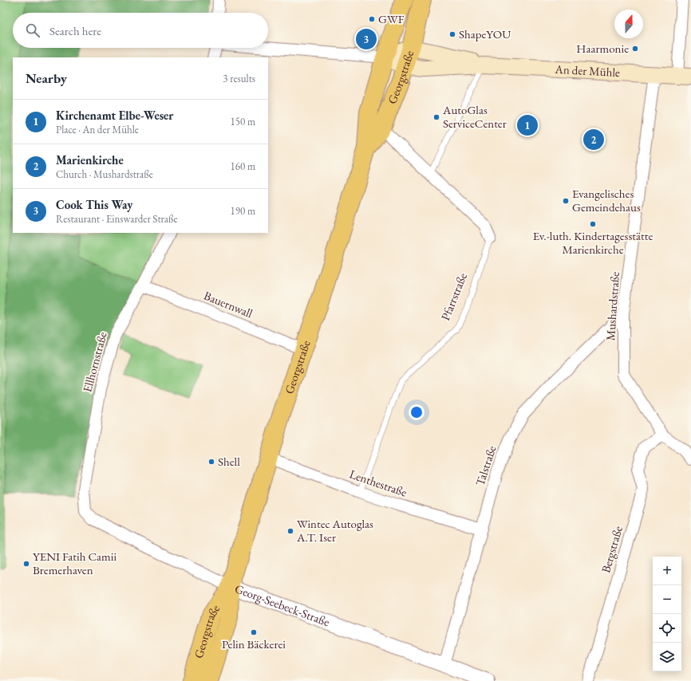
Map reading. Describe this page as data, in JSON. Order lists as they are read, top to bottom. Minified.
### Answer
{"streets":{"main road":["An der Mühle","Georgstraße"],"street":["Pfarrstraße","Bauernwall","Mushardstraße","Ellhornstraße","Talstraße","Lenthestraße","Bergstraße","Georg-Seebeck-Straße"]},"crossings":[["An der Mühle","Georgstraße"],["An der Mühle","Mushardstraße"],["Georgstraße","Pfarrstraße"],["Georgstraße","Bauernwall"],["Georgstraße","Lenthestraße"],["Georgstraße","Georg-Seebeck-Straße"],["Pfarrstraße","Lenthestraße"],["Bauernwall","Ellhornstraße"],["Mushardstraße","Talstraße"],["Mushardstraße","Bergstraße"],["Ellhornstraße","Georg-Seebeck-Straße"],["Talstraße","Lenthestraße"],["Talstraße","Georg-Seebeck-Straße"]],"places":["GWF","ShapeYOU","Haarmonie","AutoGlas ServiceCenter","Evangelisches Gemeindehaus","Ev.-luth. Kindertagesstätte Marienkirche","Shell","Wintec Autoglas A.T. Iser","YENI Fatih Camii Bremerhaven","Pelin Bäckerei"],"north":"top","page":{"search":"Search here","pins":["3","1","2"],"heading":["Nearby","3 results"],"list":[{"mark":"1","name":"Kirchenamt Elbe-Weser","note":"Place · An der Mühle","value":"150 m"},{"mark":"2","name":"Marienkirche","note":"Church · Mushardstraße","value":"160 m"},{"mark":"3","name":"Cook This Way","note":"Restaurant · Einswarder Straße","value":"190 m"}],"map_buttons":["+","−"]}}
